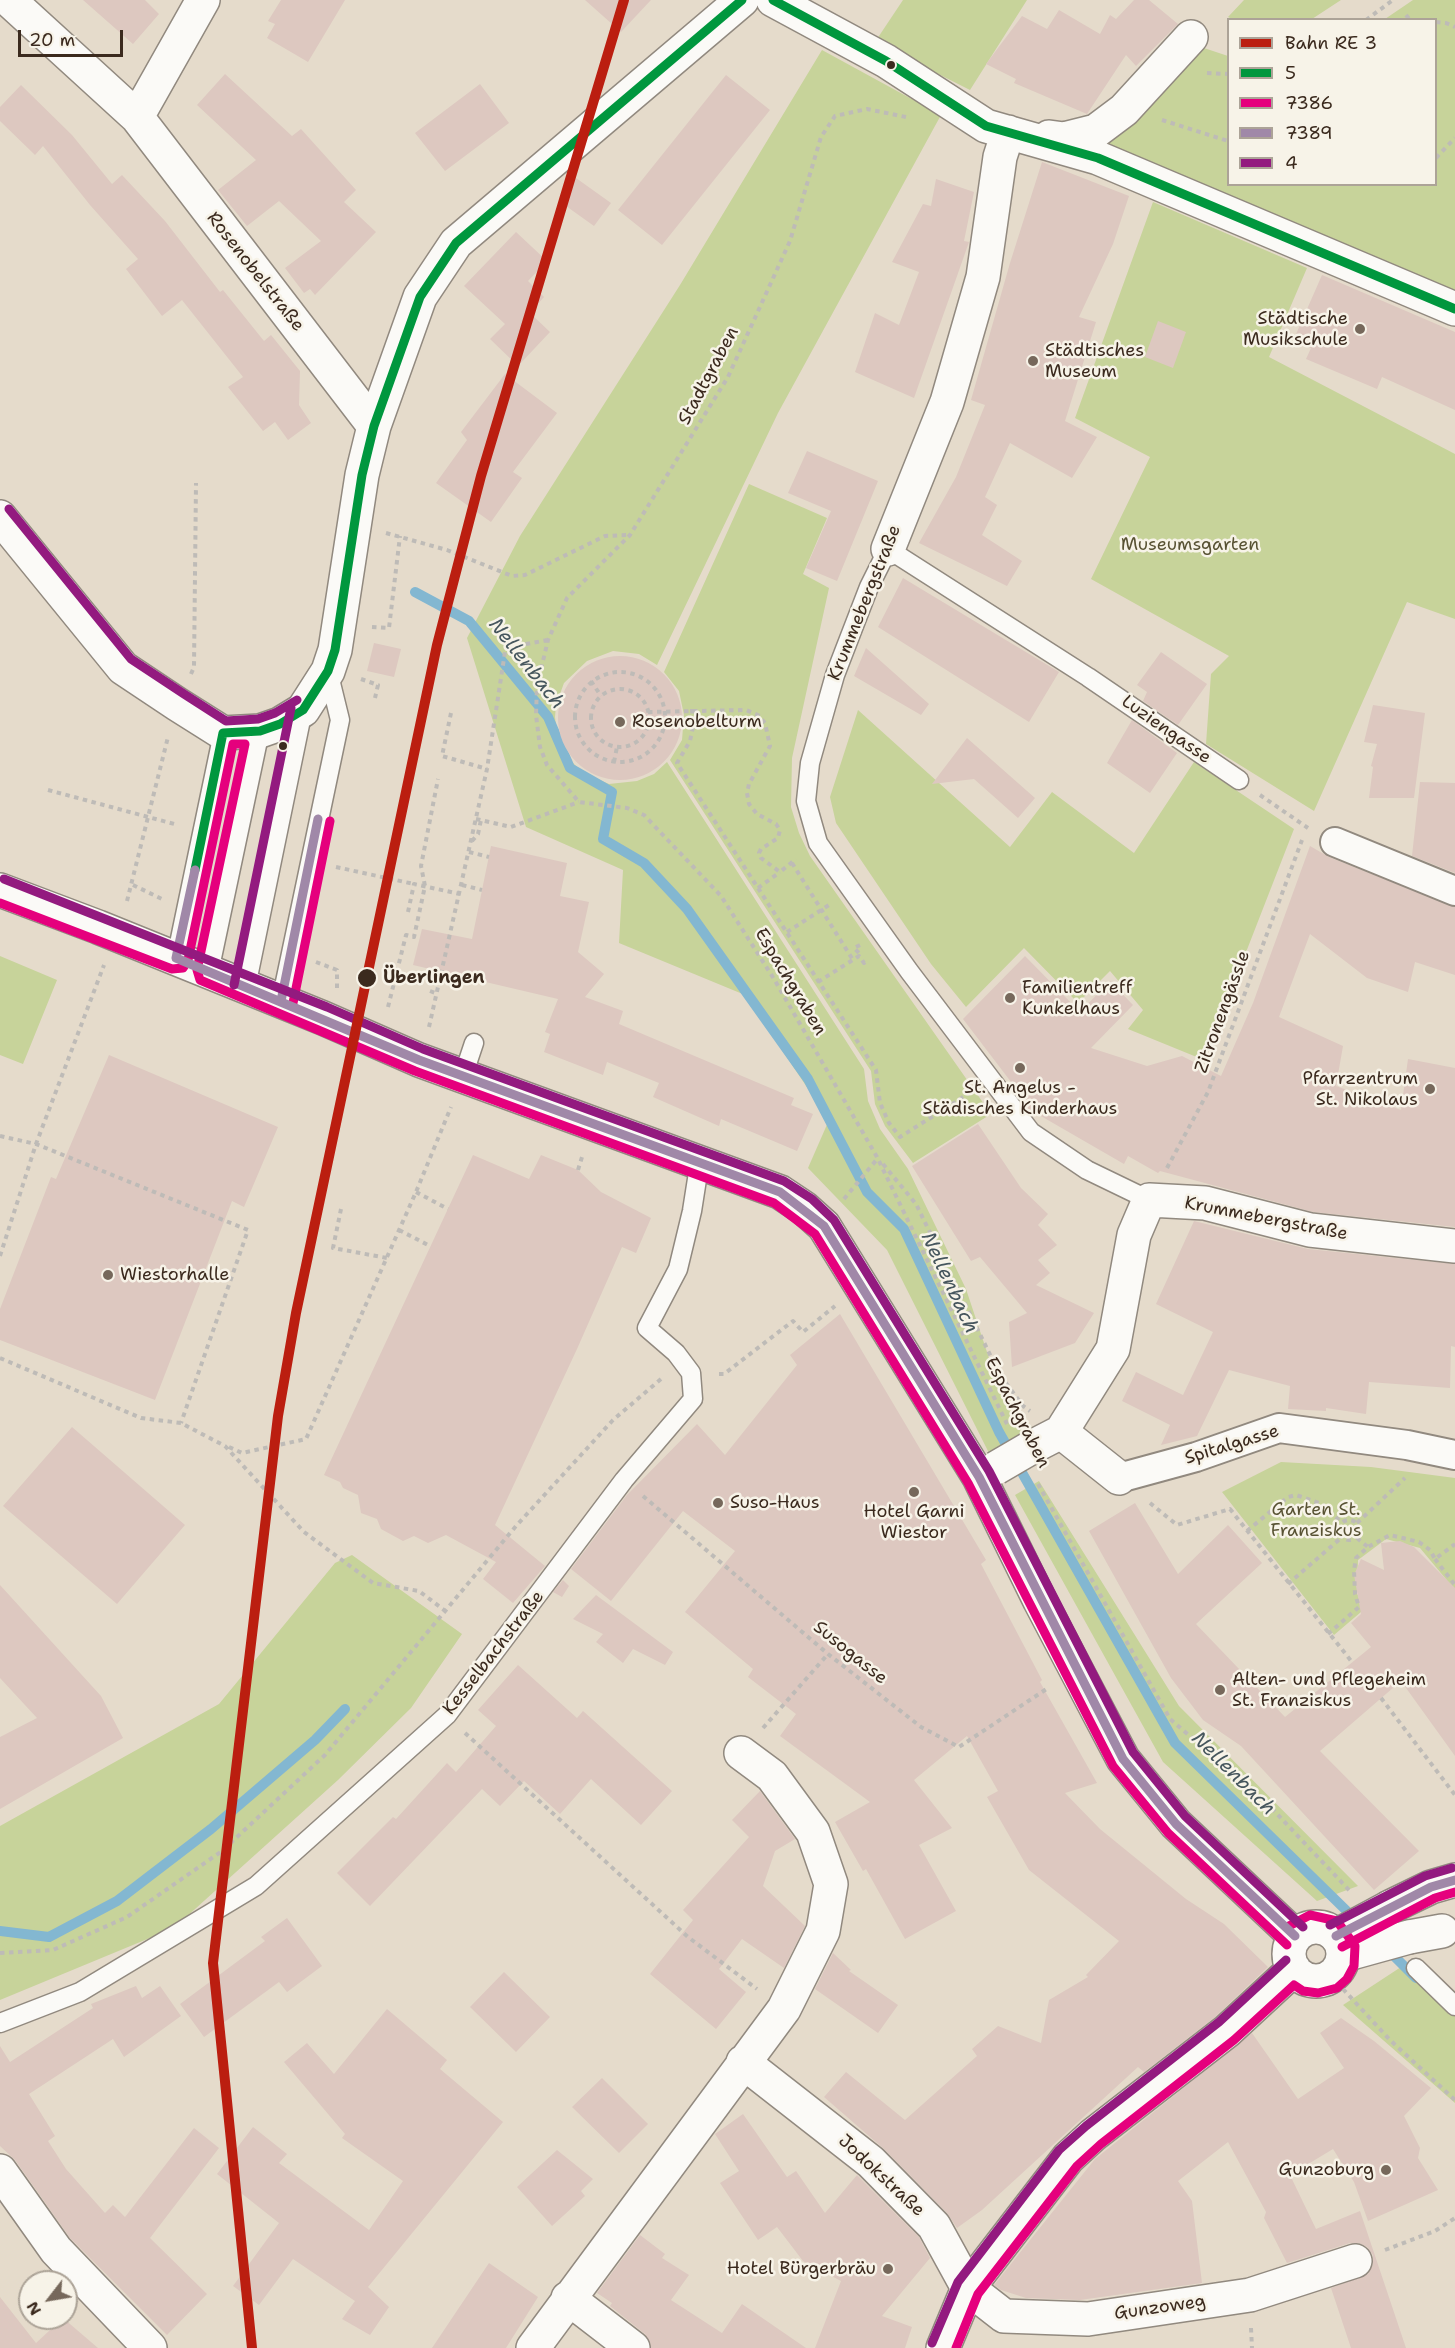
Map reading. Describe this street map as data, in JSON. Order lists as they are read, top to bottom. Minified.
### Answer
{"streets":{"street":["Rosenobelstraße","Krummebergstraße","Spitalgasse","Jodokstraße","Gunzoweg"],"lane":["Luziengasse","Kesselbachstraße"],"path":["Stadtgraben","Espachgraben","Zitronengässle","Susogasse"]},"crossings":[["Stadtgraben","Espachgraben"],["Krummebergstraße","Luziengasse"],["Krummebergstraße","Zitronengässle"],["Kesselbachstraße","Susogasse"],["Jodokstraße","Gunzoweg"]],"water":["Nellenbach"],"parks":["Museumsgarten","Garten St. Franziskus"],"places":["Städtische Musikschule","Städtisches Museum","Rosenobelturm","Überlingen","Familientreff Kunkelhaus","St. Angelus - Städisches Kinderhaus","Pfarrzentrum St. Nikolaus","Wiestorhalle","Hotel Garni Wiestor","Suso-Haus","Alten- und Pflegeheim St. Franziskus","Gunzoburg","Hotel Bürgerbräu"],"lines":["transit line 5","transit line 4","transit line 7386","transit line 7389"],"legend":["Bahn RE 3","5","7386","7389","4"],"scale_bar":"20 m","north":"bottom left"}
